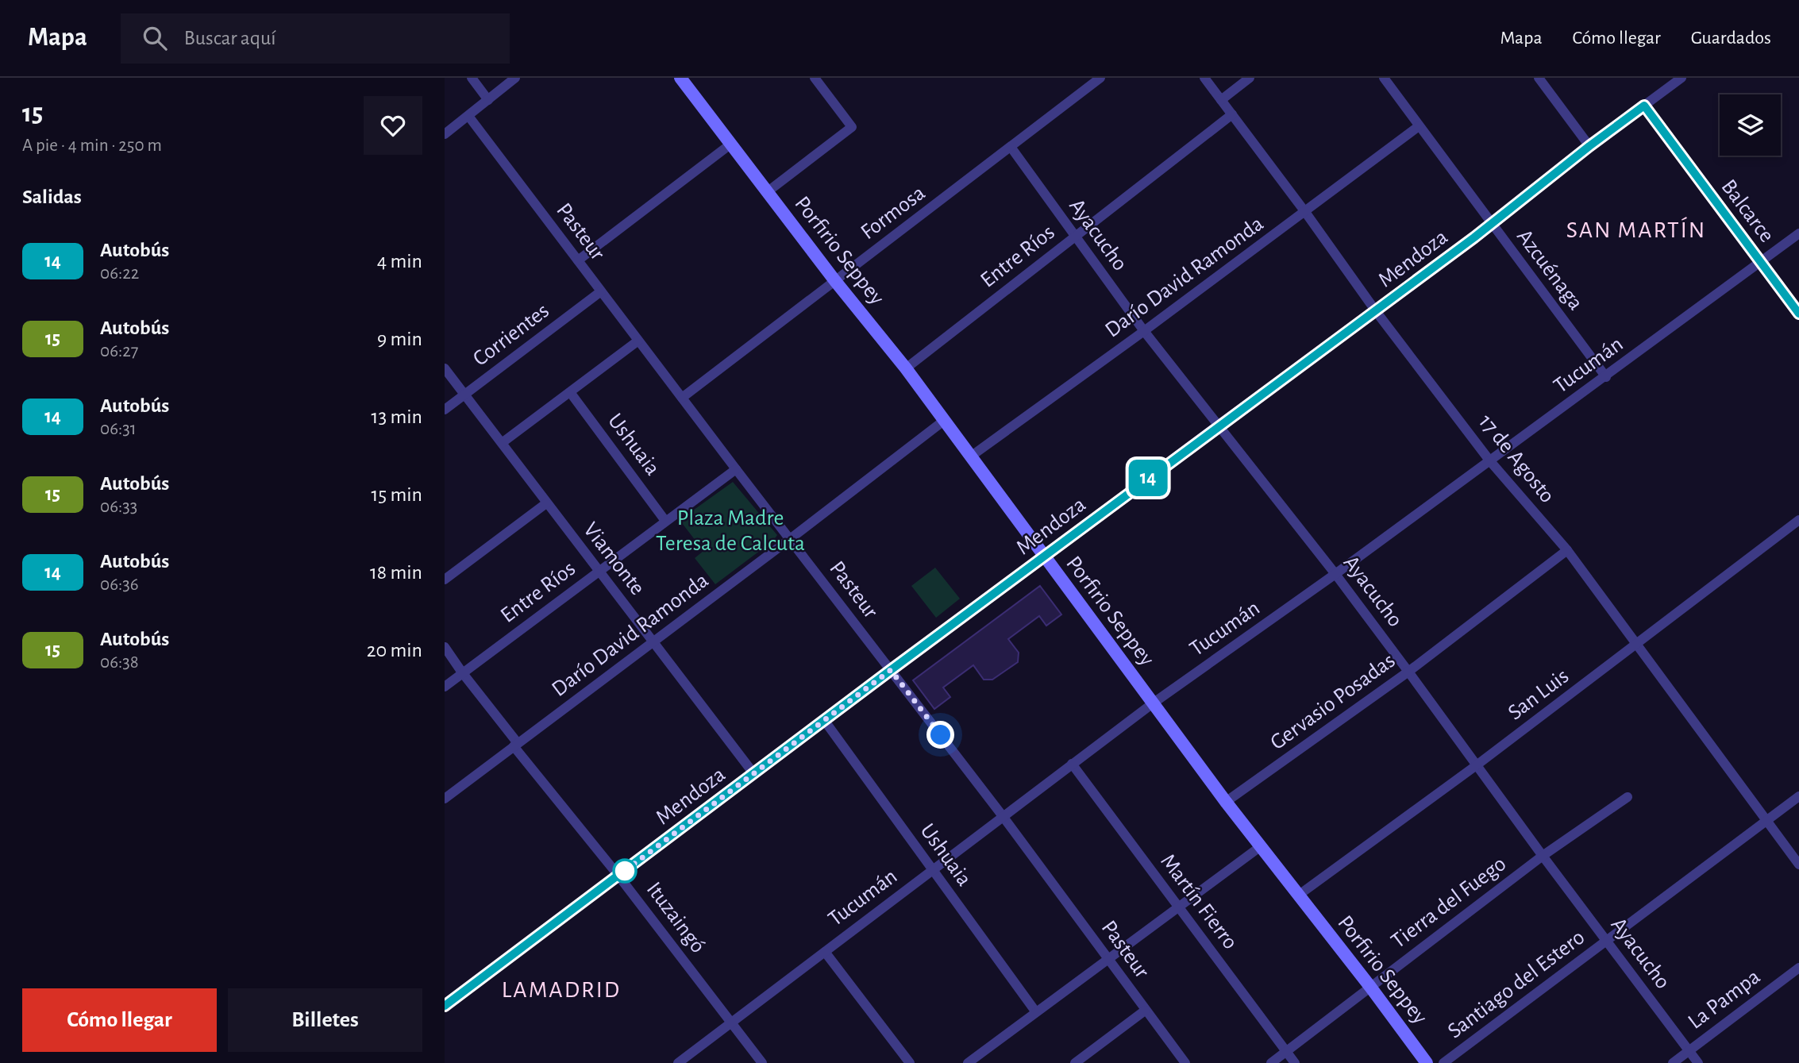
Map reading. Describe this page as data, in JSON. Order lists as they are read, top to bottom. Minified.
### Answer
{"streets":{"main road":["Porfirio Seppey"],"street":["Balcarce","Formosa","Pasteur","Ayacucho","Entre Ríos","Mendoza","Azcuénaga","Darío David Ramonda","Corrientes","Tucumán","Ushuaia","17 de Agosto","Viamonte","San Luis","Gervasio Posadas","Martín Fierro","Tierra del Fuego","Ituzaingó","Santiago del Estero","La Pampa"]},"crossings":[["Balcarce","Mendoza"],["Balcarce","Tucumán"],["Formosa","Pasteur"],["Formosa","Ayacucho"],["Formosa","Porfirio Seppey"],["Pasteur","Entre Ríos"],["Pasteur","Mendoza"],["Pasteur","Darío David Ramonda"],["Pasteur","Corrientes"],["Pasteur","Tucumán"],["Ayacucho","Entre Ríos"],["Ayacucho","Mendoza"],["Ayacucho","Darío David Ramonda"],["Ayacucho","Tucumán"],["Ayacucho","San Luis"],["Ayacucho","Gervasio Posadas"],["Ayacucho","Tierra del Fuego"],["Ayacucho","Santiago del Estero"],["Ayacucho","La Pampa"],["Porfirio Seppey","Entre Ríos"],["Porfirio Seppey","Mendoza"],["Porfirio Seppey","Darío David Ramonda"],["Porfirio Seppey","Tucumán"],["Porfirio Seppey","San Luis"],["Porfirio Seppey","Gervasio Posadas"],["Porfirio Seppey","Tierra del Fuego"],["Entre Ríos","Ushuaia"],["Entre Ríos","17 de Agosto"],["Entre Ríos","Viamonte"],["Entre Ríos","Ituzaingó"],["Mendoza","Azcuénaga"],["Mendoza","Ushuaia"],["Mendoza","17 de Agosto"],["Mendoza","Viamonte"],["Mendoza","Ituzaingó"],["Azcuénaga","Darío David Ramonda"],["Azcuénaga","Tucumán"],["Darío David Ramonda","17 de Agosto"],["Darío David Ramonda","Viamonte"],["Darío David Ramonda","Ituzaingó"],["Corrientes","Viamonte"],["Tucumán","Ushuaia"],["Tucumán","17 de Agosto"],["Tucumán","Martín Fierro"],["Tucumán","Ituzaingó"],["17 de Agosto","San Luis"],["17 de Agosto","Gervasio Posadas"],["17 de Agosto","Santiago del Estero"],["Martín Fierro","Tierra del Fuego"]],"districts":["SAN MARTÍN","LAMADRID"],"parks":["Plaza Madre Teresa de Calcuta"],"lines":["bus line 14"],"page":{"header":"Mapa","search":"Buscar aquí","nav":["Mapa","Cómo llegar","Guardados"],"heading":[["15","A pie · 4 min · 250 m"],"Salidas"],"on_map":"14","list":[{"mark":"14","name":"Autobús","note":"06:22","value":"4 min"},{"mark":"15","name":"Autobús","note":"06:27","value":"9 min"},{"mark":"14","name":"Autobús","note":"06:31","value":"13 min"},{"mark":"15","name":"Autobús","note":"06:33","value":"15 min"},{"mark":"14","name":"Autobús","note":"06:36","value":"18 min"},{"mark":"15","name":"Autobús","note":"06:38","value":"20 min"}],"buttons":["Cómo llegar","Billetes"]}}
